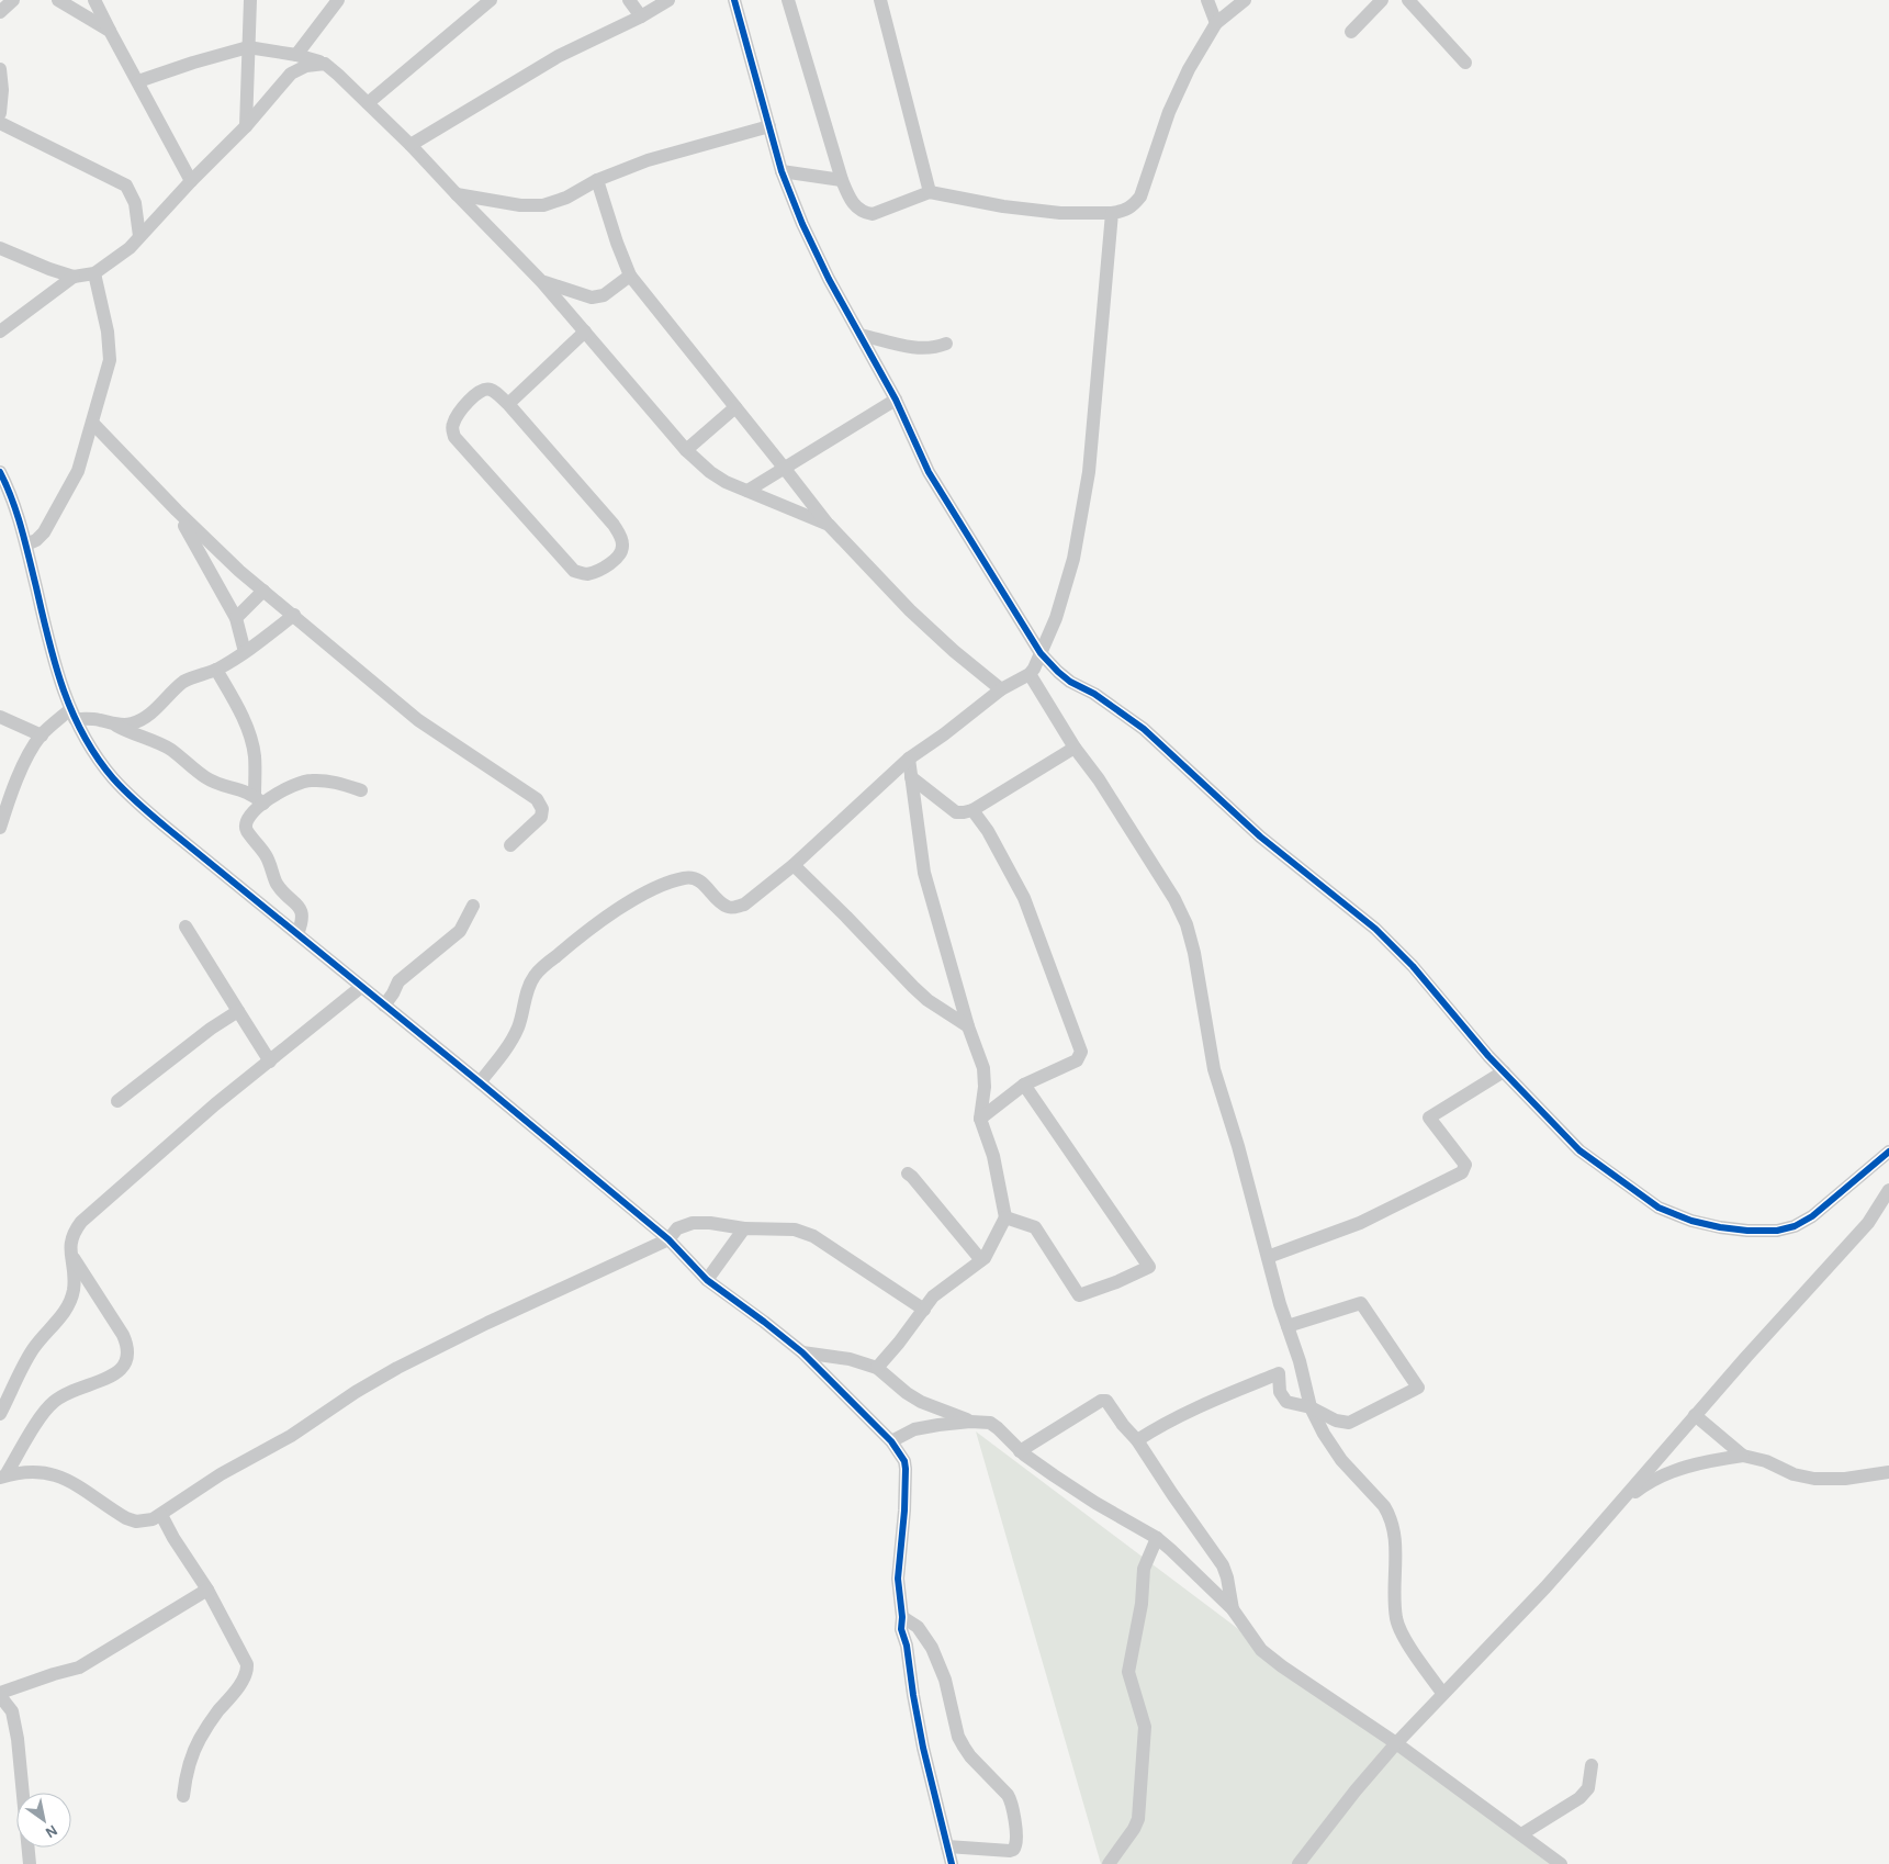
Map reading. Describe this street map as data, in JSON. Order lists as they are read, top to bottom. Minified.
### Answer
{"north":"bottom right"}
